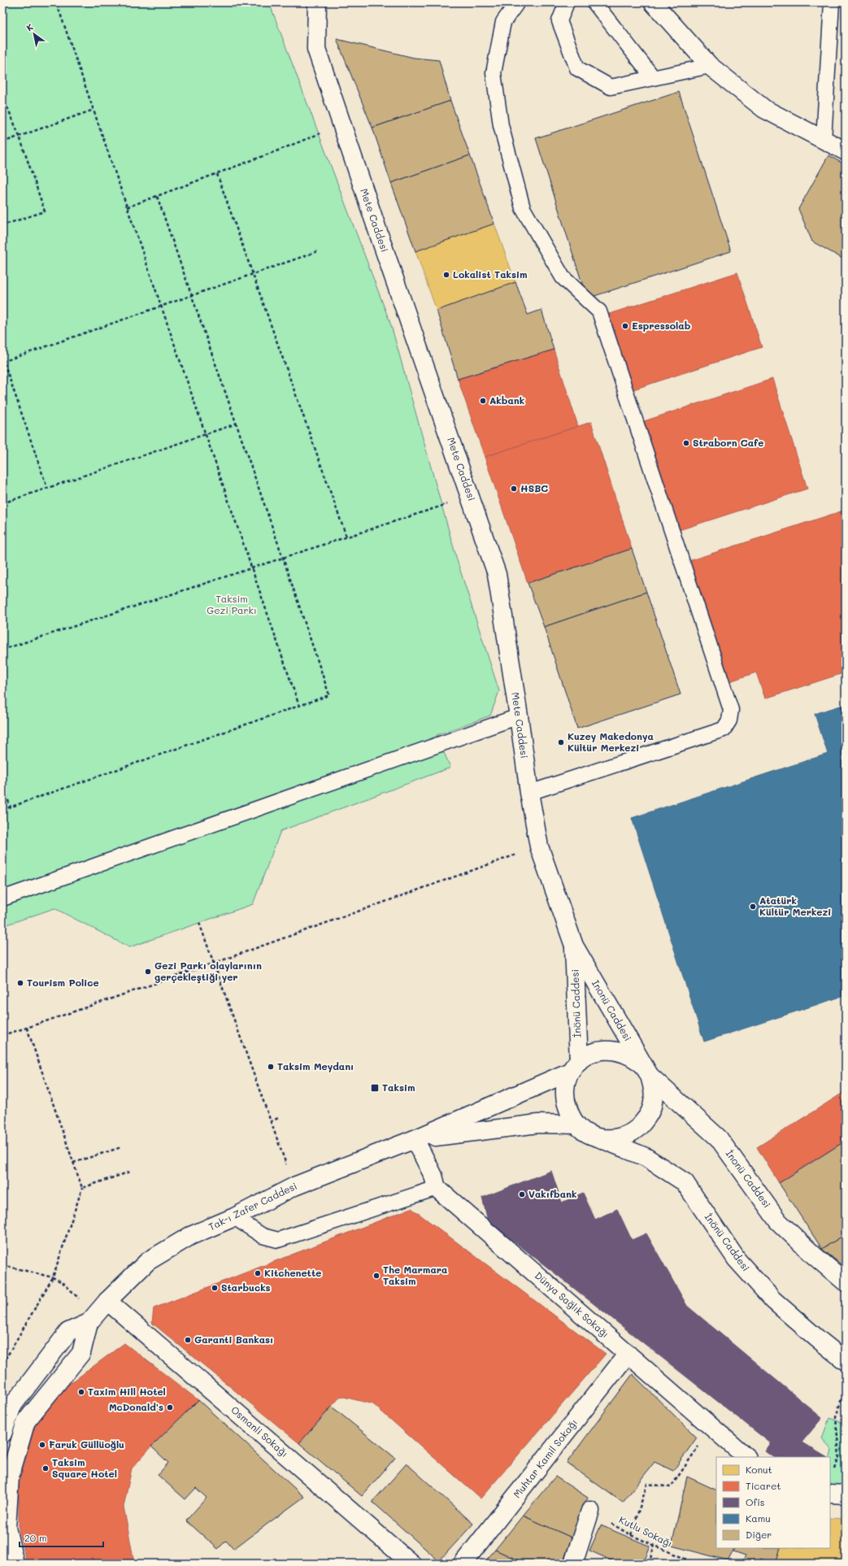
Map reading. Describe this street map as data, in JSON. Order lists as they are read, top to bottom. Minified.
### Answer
{"streets":{"main road":["Mete Caddesi","İnönü Caddesi","Inonü Caddesi","İnonü Caddesi","Tak-ı Zafer Caddesi","Dünya Sağlık Sokağı","Osmanli Sokağı","Muhtar Kamil Sokağı"],"path":["Kutlu Sokağı"]},"crossings":[["Mete Caddesi","İnönü Caddesi"],["Mete Caddesi","Inonü Caddesi"],["İnönü Caddesi","Inonü Caddesi"],["İnönü Caddesi","İnonü Caddesi"],["Inonü Caddesi","İnonü Caddesi"],["Tak-ı Zafer Caddesi","Osmanli Sokağı"],["Dünya Sağlık Sokağı","Muhtar Kamil Sokağı"]],"parks":["Taksim Gezi Parkı"],"places":{"other":["Lokalist Taksim","Espressolab","Akbank","Straborn Cafe","HSBC","Kuzey Makedonya Kültür Merkezi","Atatürk Kültür Merkezi","Gezi Parkı olaylarının gerçekleştiği yer","Tourism Police","Taksim Meydanı","Vakıfbank","Kitchenette","The Marmara Taksim","Starbucks","Garanti Bankası","Taxim Hill Hotel","McDonald's","Faruk Güllüoğlu","Taksim Square Hotel"],"transit":["Taksim"]},"legend":["Konut","Ticaret","Ofis","Kamu","Diğer"],"scale_bar":"20 m","north":"top left"}
